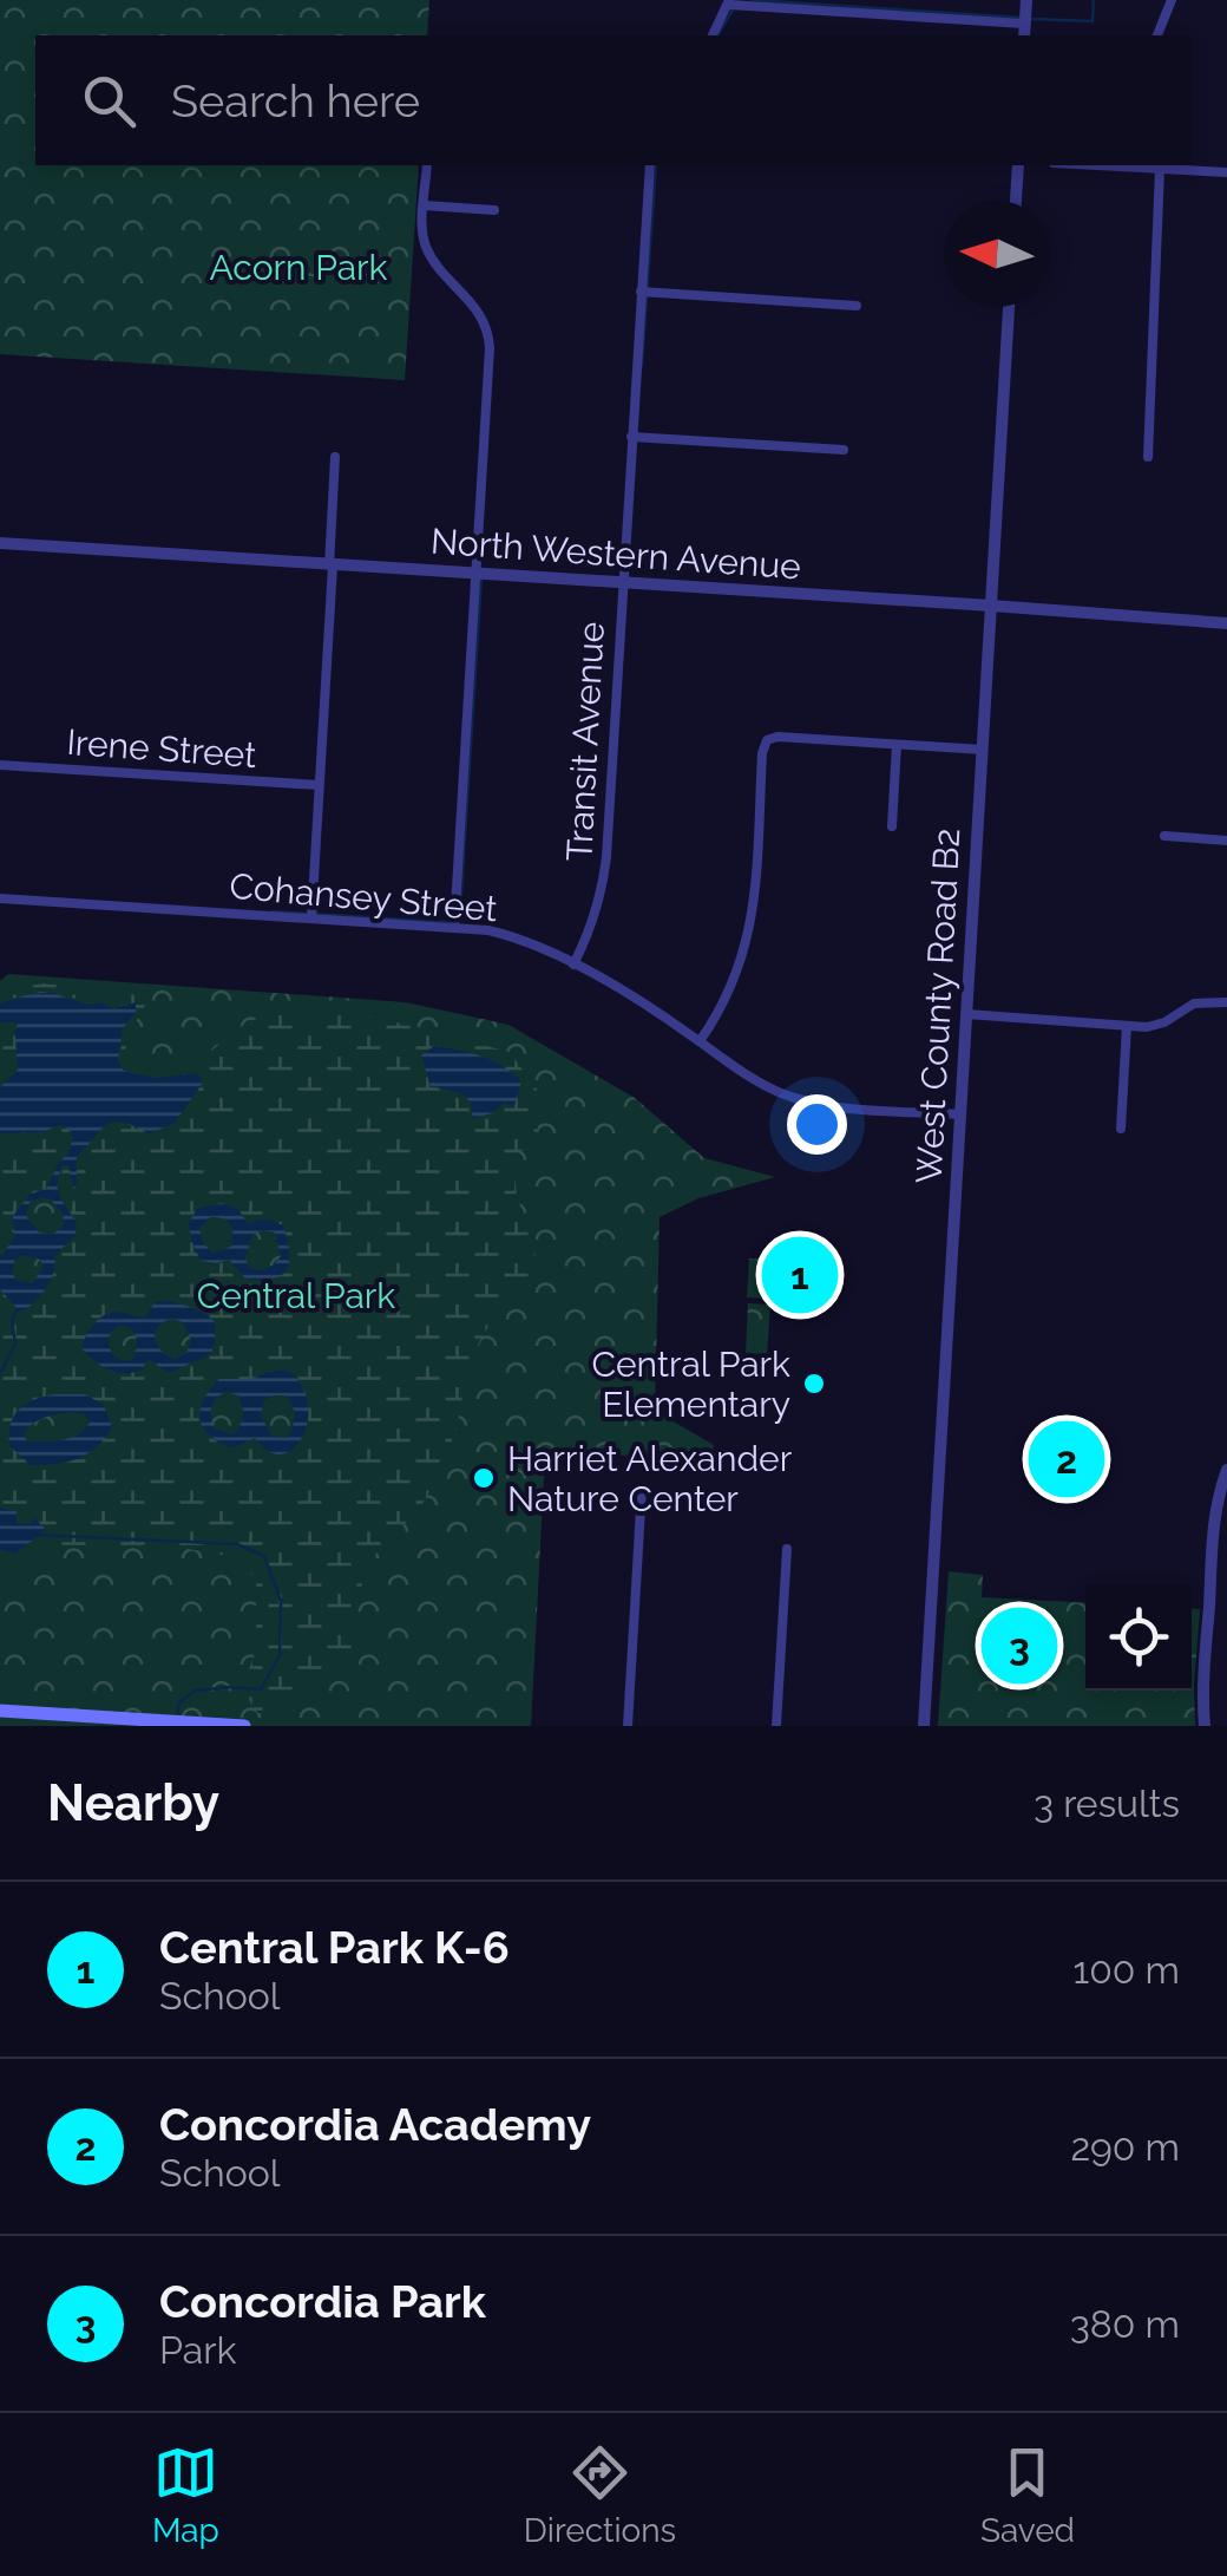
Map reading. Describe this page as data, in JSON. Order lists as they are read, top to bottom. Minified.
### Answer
{"streets":{"street":["North Western Avenue","Transit Avenue","Irene Street","Cohansey Street","West County Road B2"]},"crossings":[["North Western Avenue","Transit Avenue"],["North Western Avenue","West County Road B2"],["Transit Avenue","Cohansey Street"],["Cohansey Street","West County Road B2"]],"parks":["Acorn Park","Central Park"],"places":["Central Park Elementary","Harriet Alexander Nature Center"],"north":"left","page":{"search":"Search here","pins":["1","2","3"],"heading":["Nearby","3 results"],"list":[{"mark":"1","name":"Central Park K-6","note":"School","value":"100 m"},{"mark":"2","name":"Concordia Academy","note":"School","value":"290 m"},{"mark":"3","name":"Concordia Park","note":"Park","value":"380 m"}],"nav":["Map","Directions","Saved"]}}
